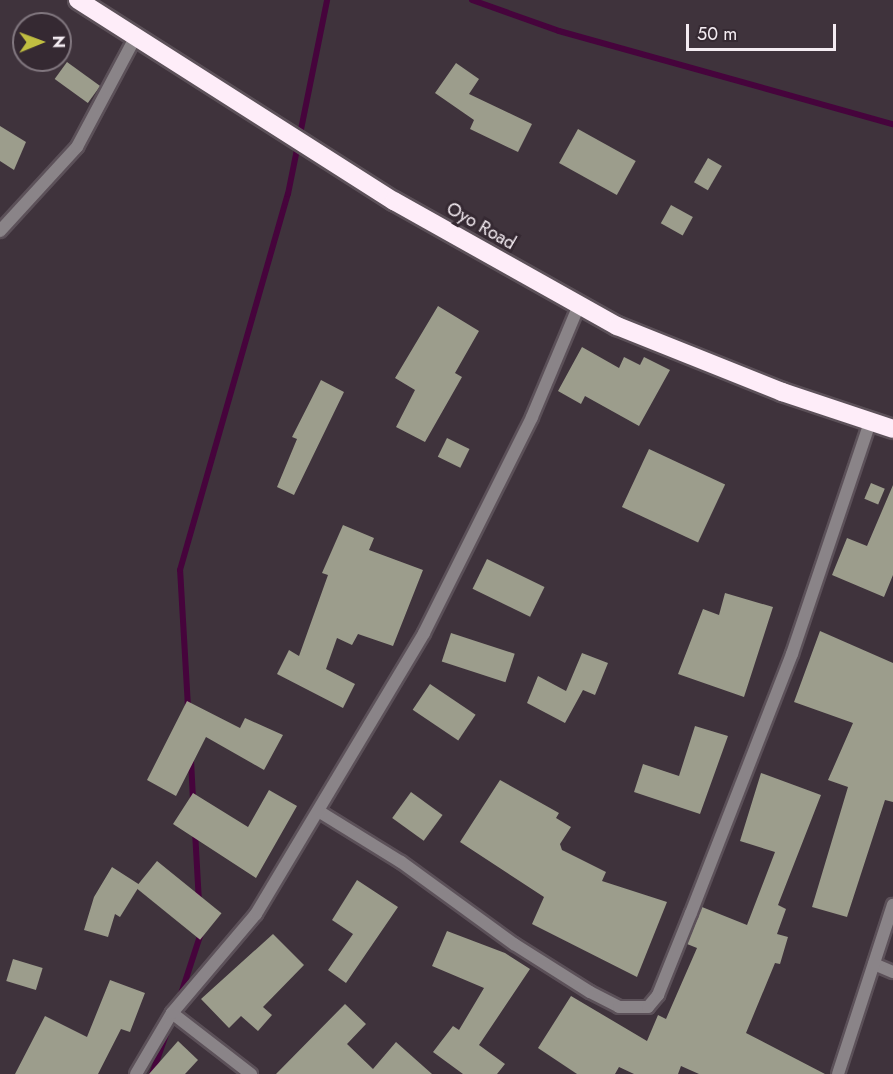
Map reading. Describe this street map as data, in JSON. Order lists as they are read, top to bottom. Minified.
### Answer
{"streets":{"highway":["Oyo Road"]},"scale_bar":"50 m","north":"right"}
